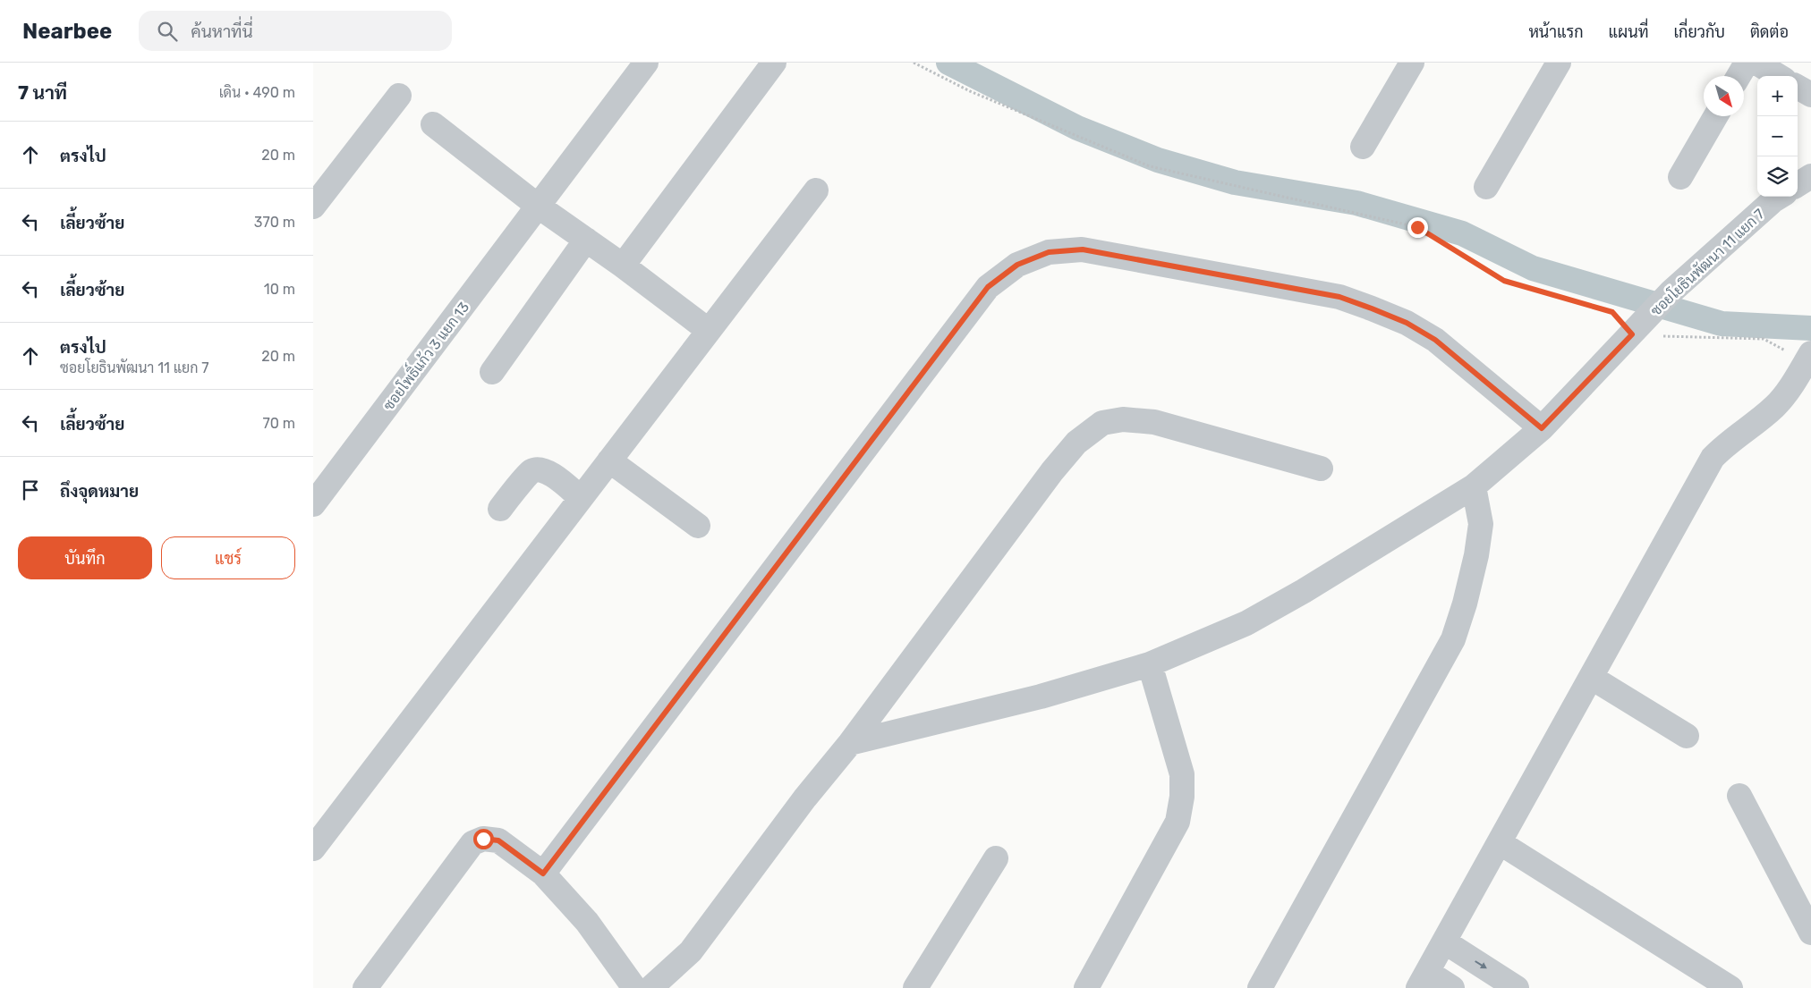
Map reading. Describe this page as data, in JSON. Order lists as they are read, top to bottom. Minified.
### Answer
{"streets":{"street":["ซอยโยธินพัฒนา 11 แยก 7","ซอยโพธิ์แก้ว 3 แยก 13"]},"north":"bottom right","page":{"header":"Nearbee","search":"ค้นหาที่นี่","nav":["หน้าแรก","แผนที่","เกี่ยวกับ","ติดต่อ"],"heading":["7 นาที","เดิน · 490 m"],"map_buttons":["+","−"],"list":[["ตรงไป","20 m"],["เลี้ยวซ้าย","370 m"],["เลี้ยวซ้าย","10 m"],["ตรงไป","ซอยโยธินพัฒนา 11 แยก 7","20 m"],["เลี้ยวซ้าย","70 m"],"ถึงจุดหมาย"],"buttons":["บันทึก","แชร์"]}}
